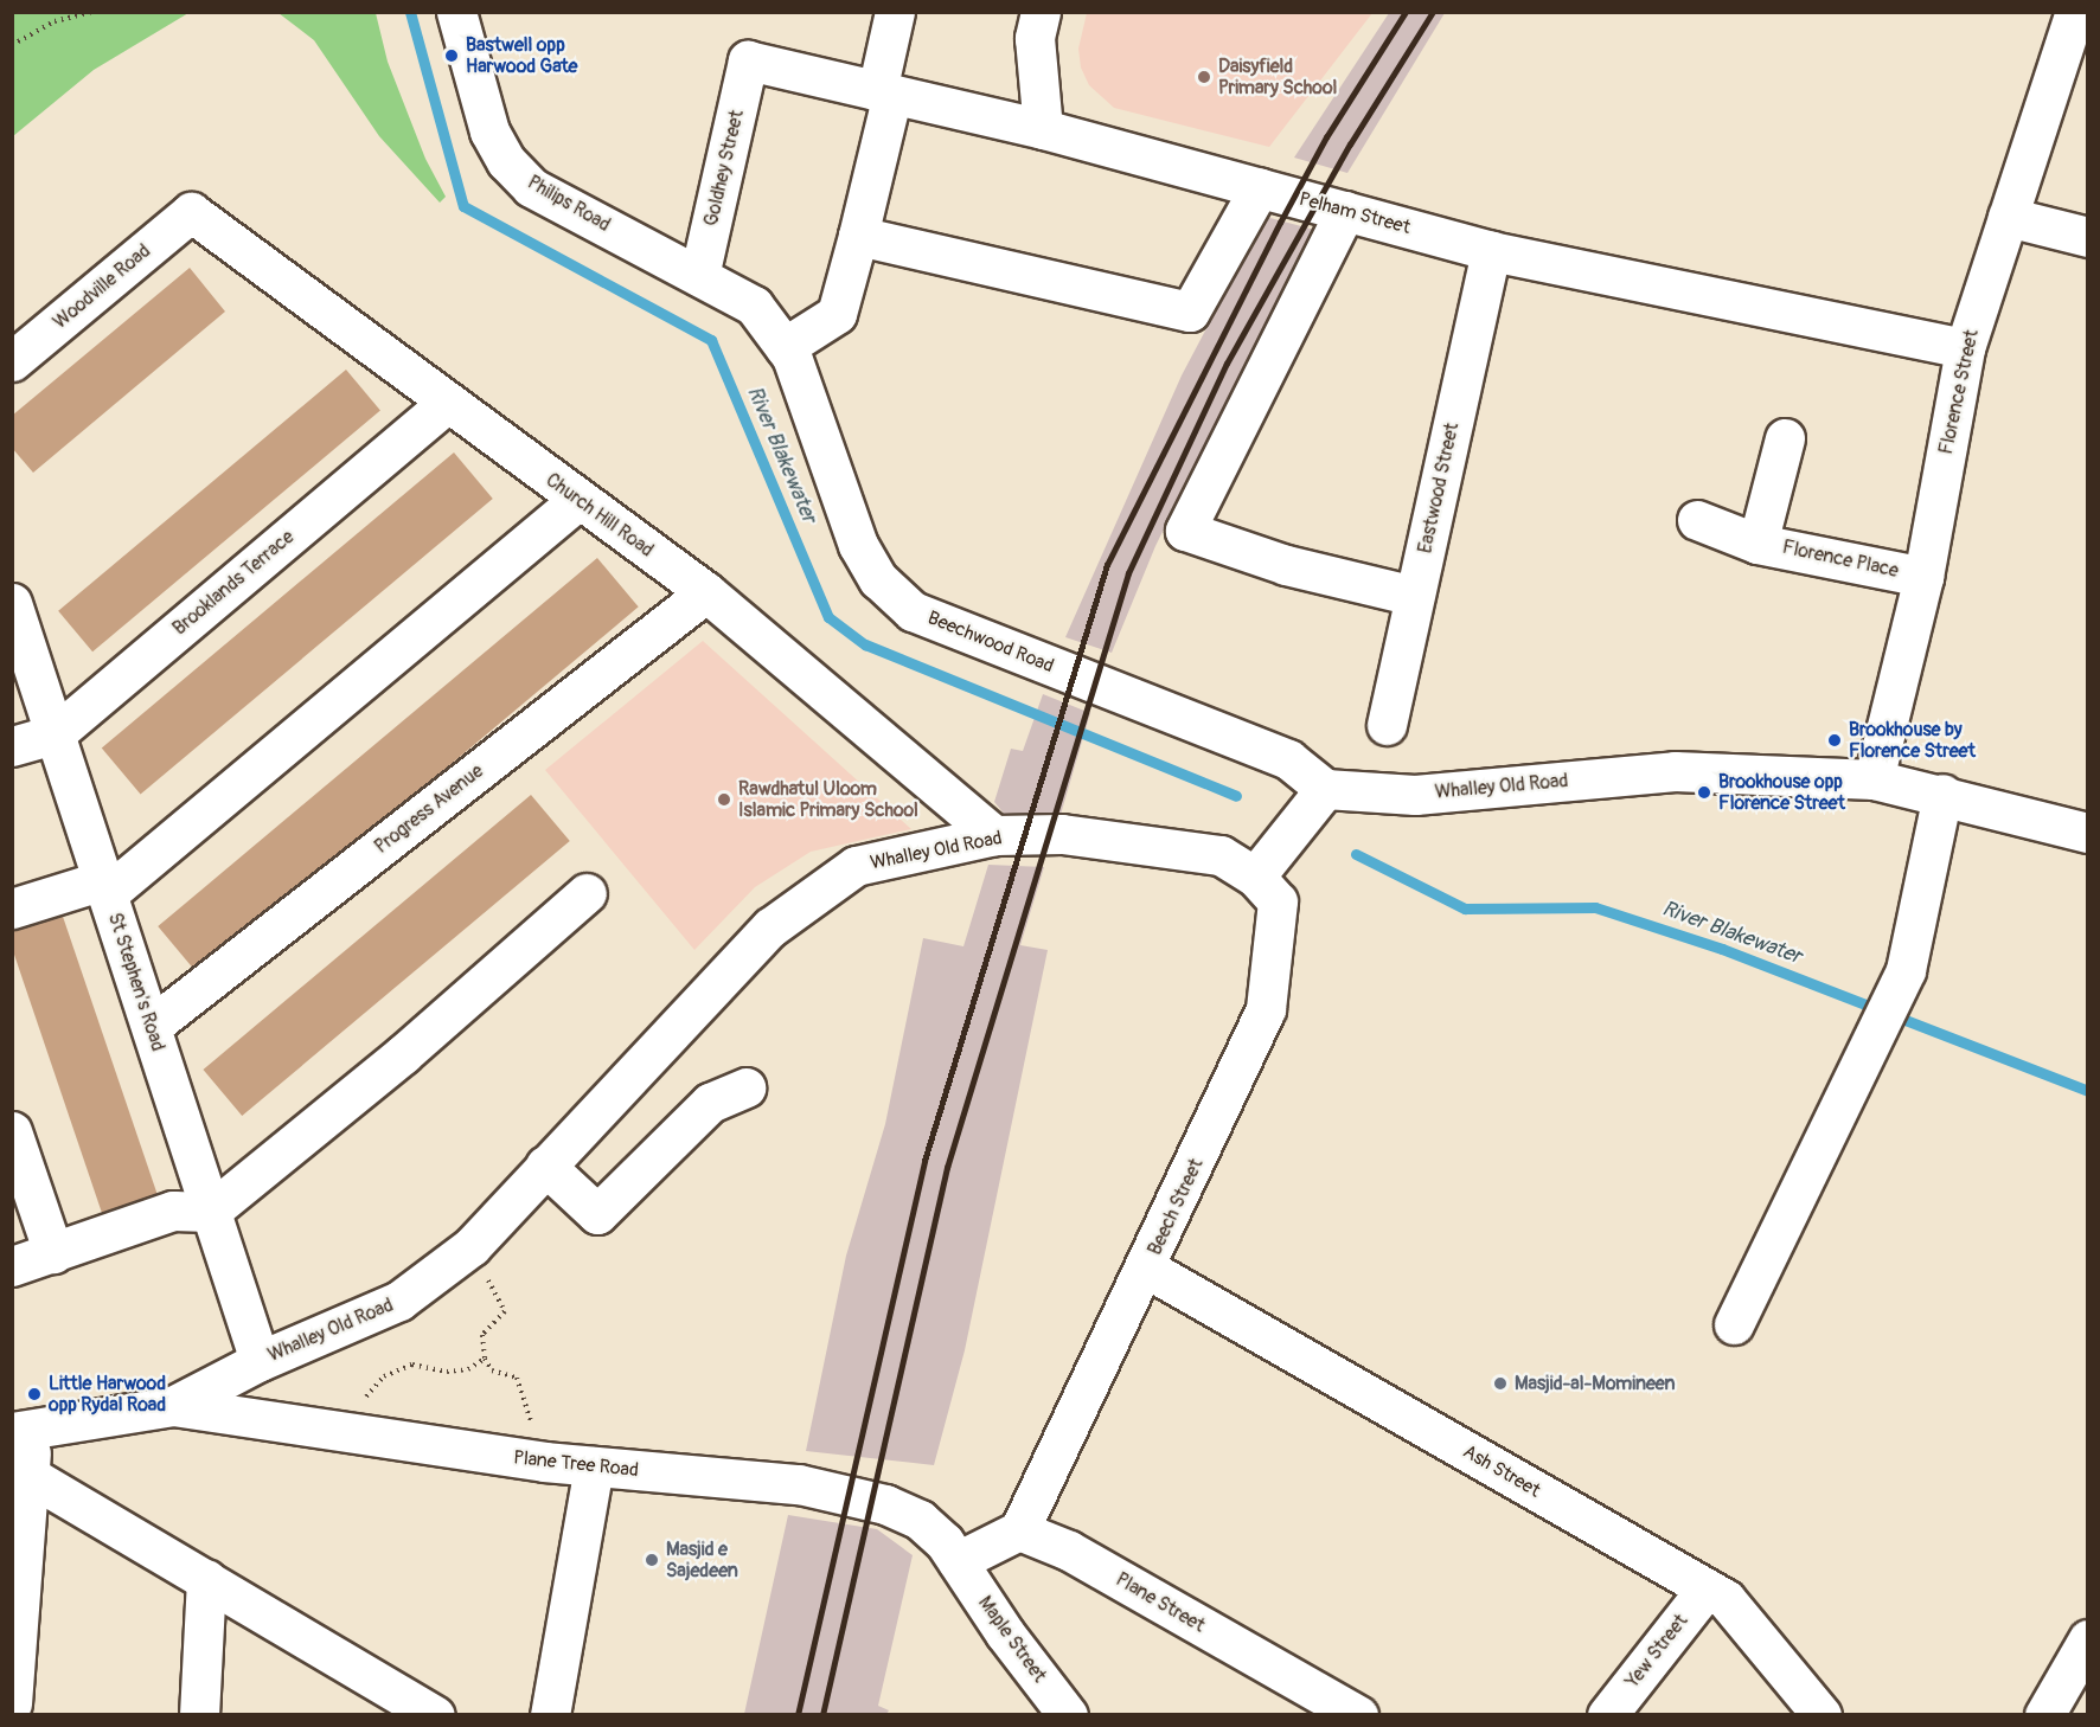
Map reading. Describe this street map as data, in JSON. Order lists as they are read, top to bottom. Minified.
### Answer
{"streets":{"street":["Goldhey Street","Philips Road","Pelham Street","Woodville Road","Florence Street","Eastwood Street","Church Hill Road","Florence Place","Brooklands Terrace","Beechwood Road","Whalley Old Road","Progress Avenue","St Stephen's Road","Beech Street","Plane Tree Road","Ash Street","Plane Street","Maple Street","Yew Street"]},"crossings":[["Goldhey Street","Philips Road"],["Goldhey Street","Pelham Street"],["Goldhey Street","Beechwood Road"],["Philips Road","Beechwood Road"],["Pelham Street","Florence Street"],["Pelham Street","Eastwood Street"],["Woodville Road","Church Hill Road"],["Florence Street","Florence Place"],["Florence Street","Whalley Old Road"],["Church Hill Road","Brooklands Terrace"],["Church Hill Road","Whalley Old Road"],["Church Hill Road","Progress Avenue"],["Brooklands Terrace","St Stephen's Road"],["Beechwood Road","Whalley Old Road"],["Whalley Old Road","St Stephen's Road"],["Whalley Old Road","Beech Street"],["Whalley Old Road","Plane Tree Road"],["Progress Avenue","St Stephen's Road"],["Beech Street","Ash Street"],["Beech Street","Plane Street"],["Plane Tree Road","Maple Street"],["Ash Street","Yew Street"]],"water":["River Blakewater"],"places":["Bastwell opp Harwood Gate","Daisyfield Primary School","Brookhouse by Florence Street","Brookhouse opp Florence Street","Rawdhatul Uloom Islamic Primary School","Masjid-al-Momineen","Little Harwood opp Rydal Road","Masjid e Sajedeen"]}
